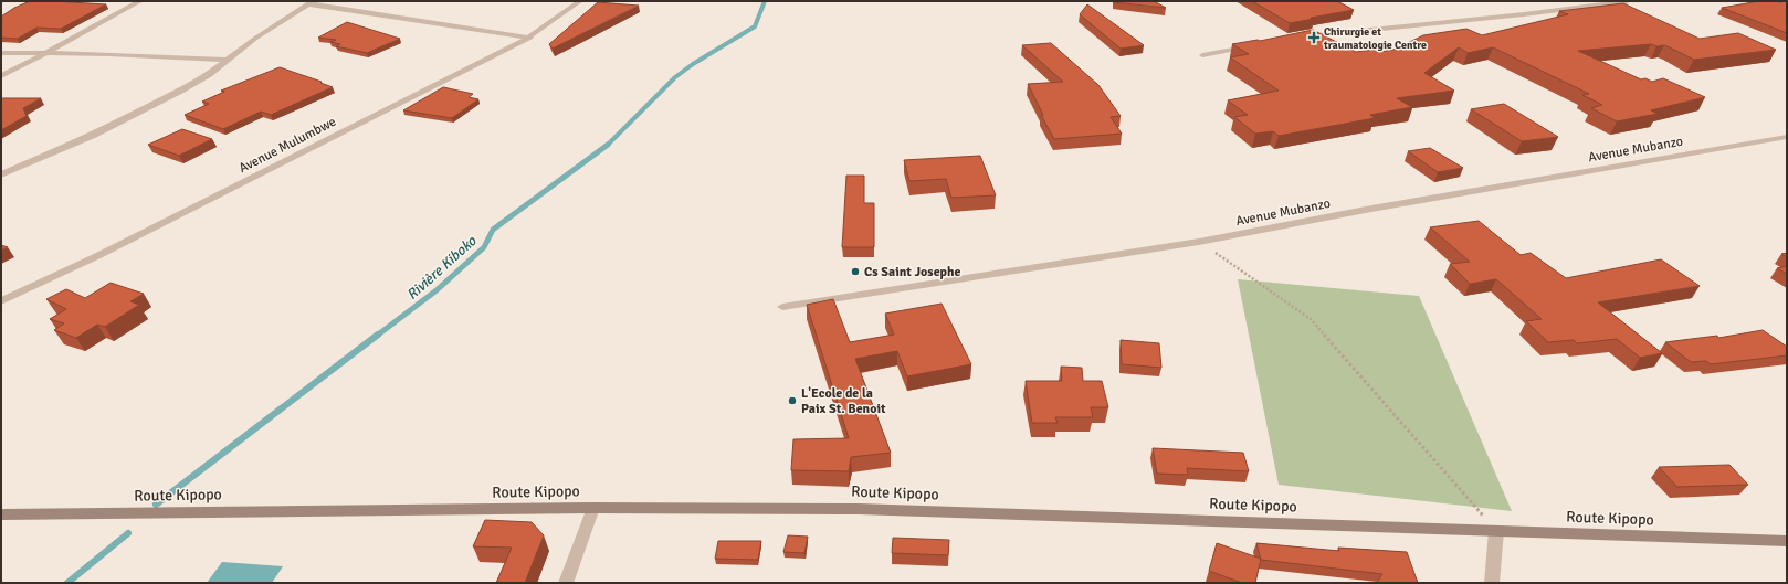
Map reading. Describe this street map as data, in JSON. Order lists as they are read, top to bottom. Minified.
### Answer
{"streets":{"main road":["Route Kipopo"],"street":["Avenue Mulumbwe","Avenue Mubanzo"]},"water":["Rivière Kiboko"],"places":{"health":["Chirurgie et traumatologie Centre"],"other":["Cs Saint Josephe","L'Ecole de la Paix St. Benoit"]}}
